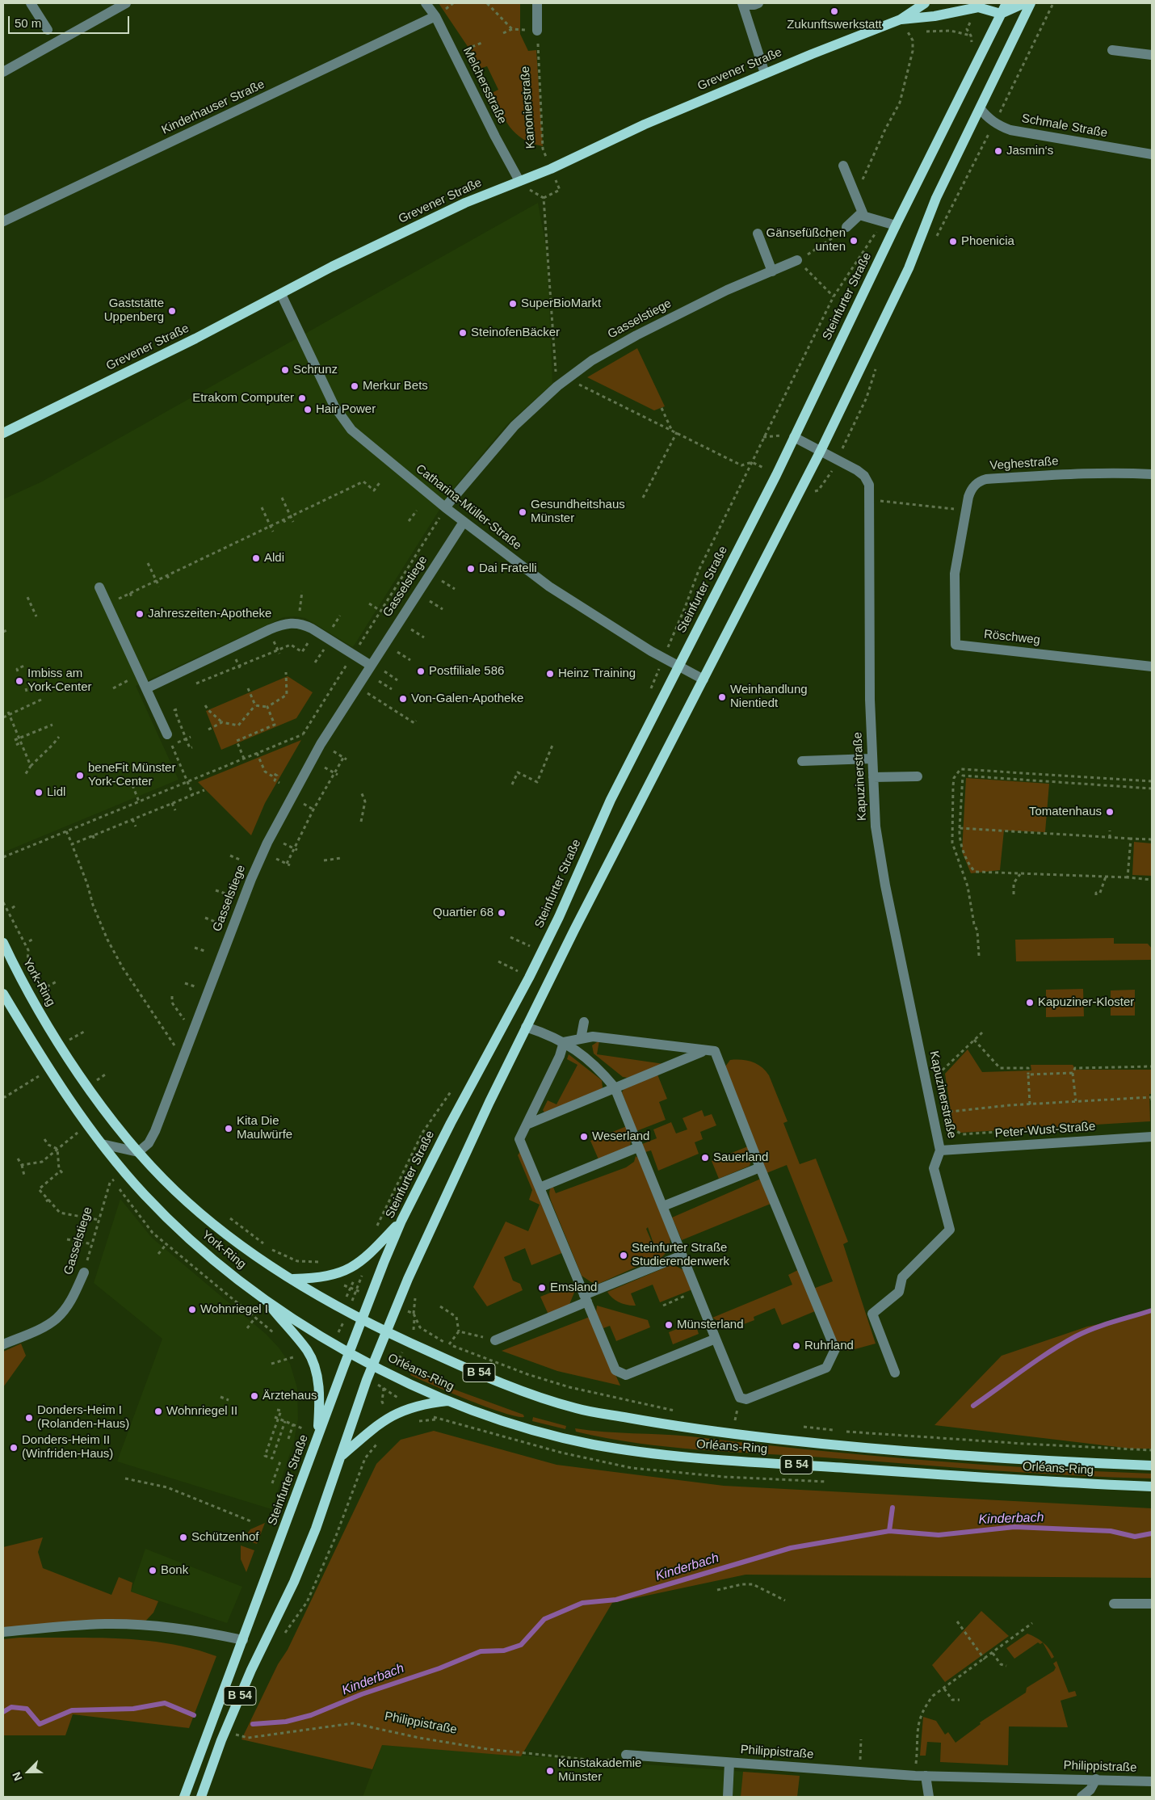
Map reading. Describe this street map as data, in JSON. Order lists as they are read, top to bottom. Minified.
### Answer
{"streets":{"main road":["Grevener Straße","Steinfurter Straße","York-Ring","Orléans-Ring","B 54"],"street":["Melchersstraße","Kinderhauser Straße","Schmale Straße","Gasselstiege","Veghestraße","Catharina-Müller-Straße","Röschweg","Kapuzinerstraße","Peter-Wust-Straße","Philippistraße"],"path":["Kanonierstraße"]},"crossings":[["Grevener Straße","Melchersstraße"],["Grevener Straße","Kanonierstraße"],["Grevener Straße","Steinfurter Straße"],["Grevener Straße","Catharina-Müller-Straße"],["Melchersstraße","Kinderhauser Straße"],["Steinfurter Straße","Catharina-Müller-Straße"],["Steinfurter Straße","Kapuzinerstraße"],["Steinfurter Straße","York-Ring"],["Steinfurter Straße","Orléans-Ring"],["Steinfurter Straße","B 54"],["Gasselstiege","Catharina-Müller-Straße"],["Gasselstiege","York-Ring"],["Veghestraße","Röschweg"],["Kapuzinerstraße","Peter-Wust-Straße"],["York-Ring","Orléans-Ring"],["York-Ring","B 54"],["Orléans-Ring","B 54"]],"water":["Kinderbach"],"places":["Zukunftswerkstatt","Jasmin‘s","Gänsefüßchen unten","Phoenicia","SuperBioMarkt","Gaststätte Uppenberg","SteinofenBäcker","Schrunz","Merkur Bets","Etrakom Computer","Hair Power","Gesundheitshaus Münster","Aldi","Dai Fratelli","Jahreszeiten-Apotheke","Postfiliale 586","Heinz Training","Imbiss am York-Center","Weinhandlung Nientiedt","Von-Galen-Apotheke","beneFit Münster York-Center","Lidl","Tomatenhaus","Quartier 68","Kapuziner-Kloster","Kita Die Maulwürfe","Weserland","Sauerland","Steinfurter Straße Studierendenwerk","Emsland","Wohnriegel I","Münsterland","Ruhrland","Ärztehaus","Wohnriegel II","Donders-Heim I (Rolanden-Haus)","Donders-Heim II (Winfriden-Haus)","Schützenhof","Bonk","Kunstakademie Münster"],"scale_bar":"50 m","north":"bottom left"}
